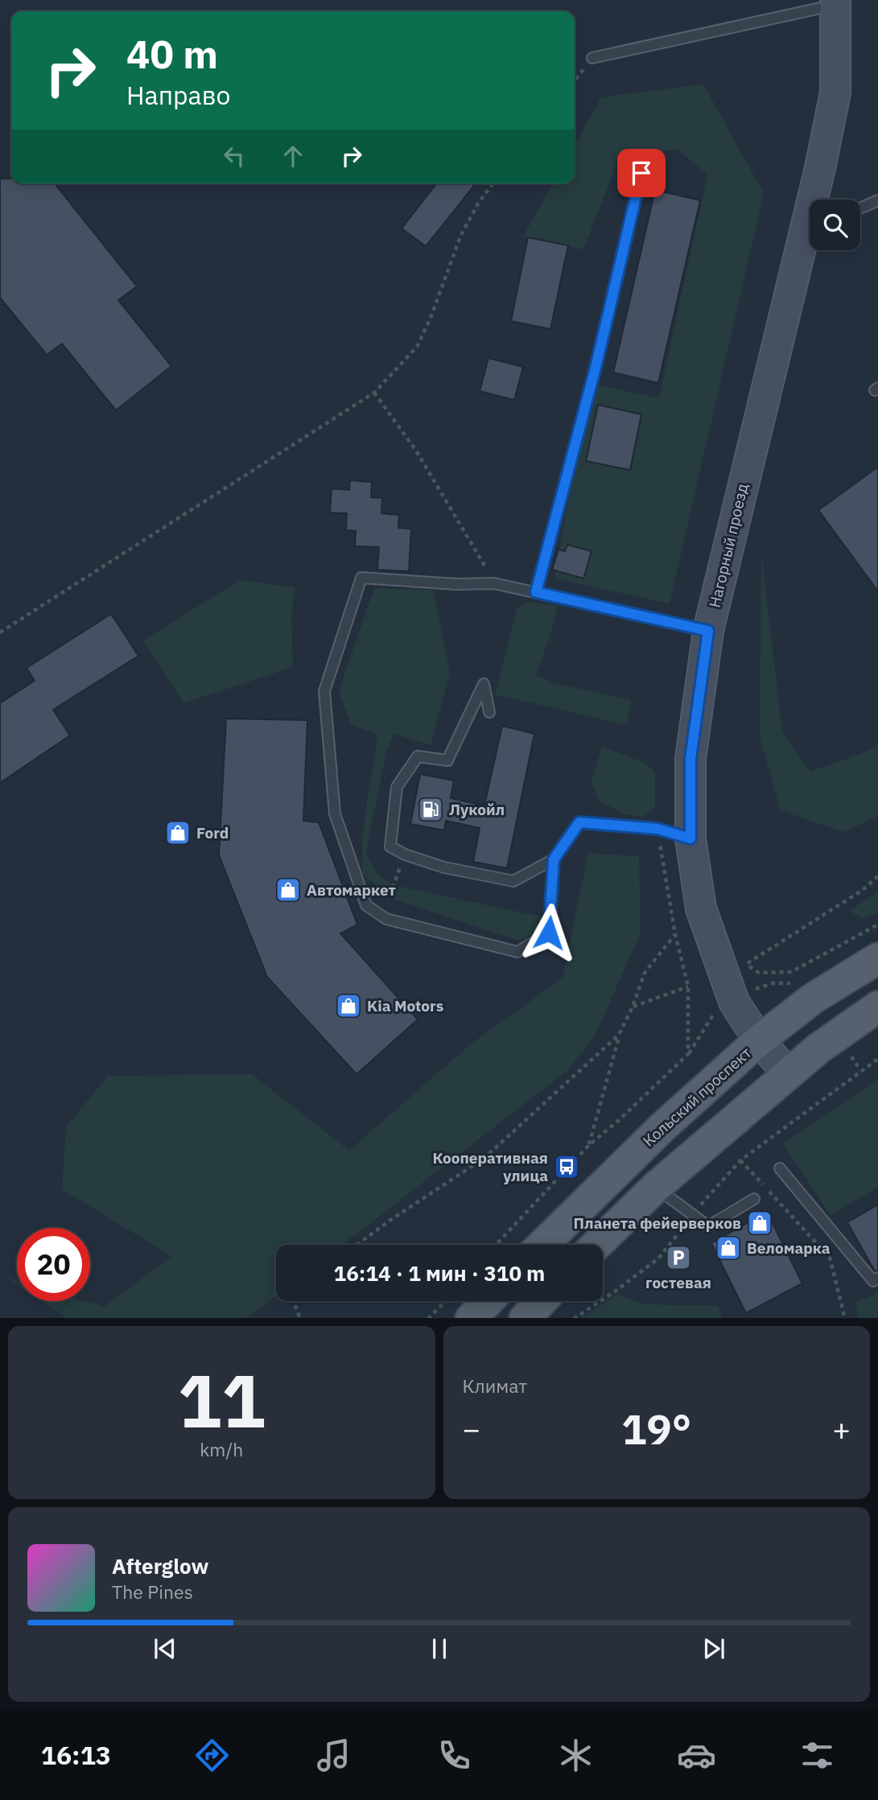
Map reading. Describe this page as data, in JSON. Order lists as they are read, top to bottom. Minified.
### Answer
{"streets":{"main road":["Нагорный проезд","Кольский проспект"]},"crossings":[["Нагорный проезд","Кольский проспект"]],"places":{"fuel station":["Лукойл"],"shop":["Ford","Автомаркет","Kia Motors","Планета фейерверков","Веломарка"],"bus stop":["Кооперативная улица"],"parking":["гостевая"]},"page":{"turn":["40 m","Направо"],"limit":"20","trip":"16:14 · 1 мин · 310 m","tile":[["11","km/h"],"Климат"],"heat":["−","19°","+"],"song":["Afterglow","The Pines"],"tabs":"16:13"}}
